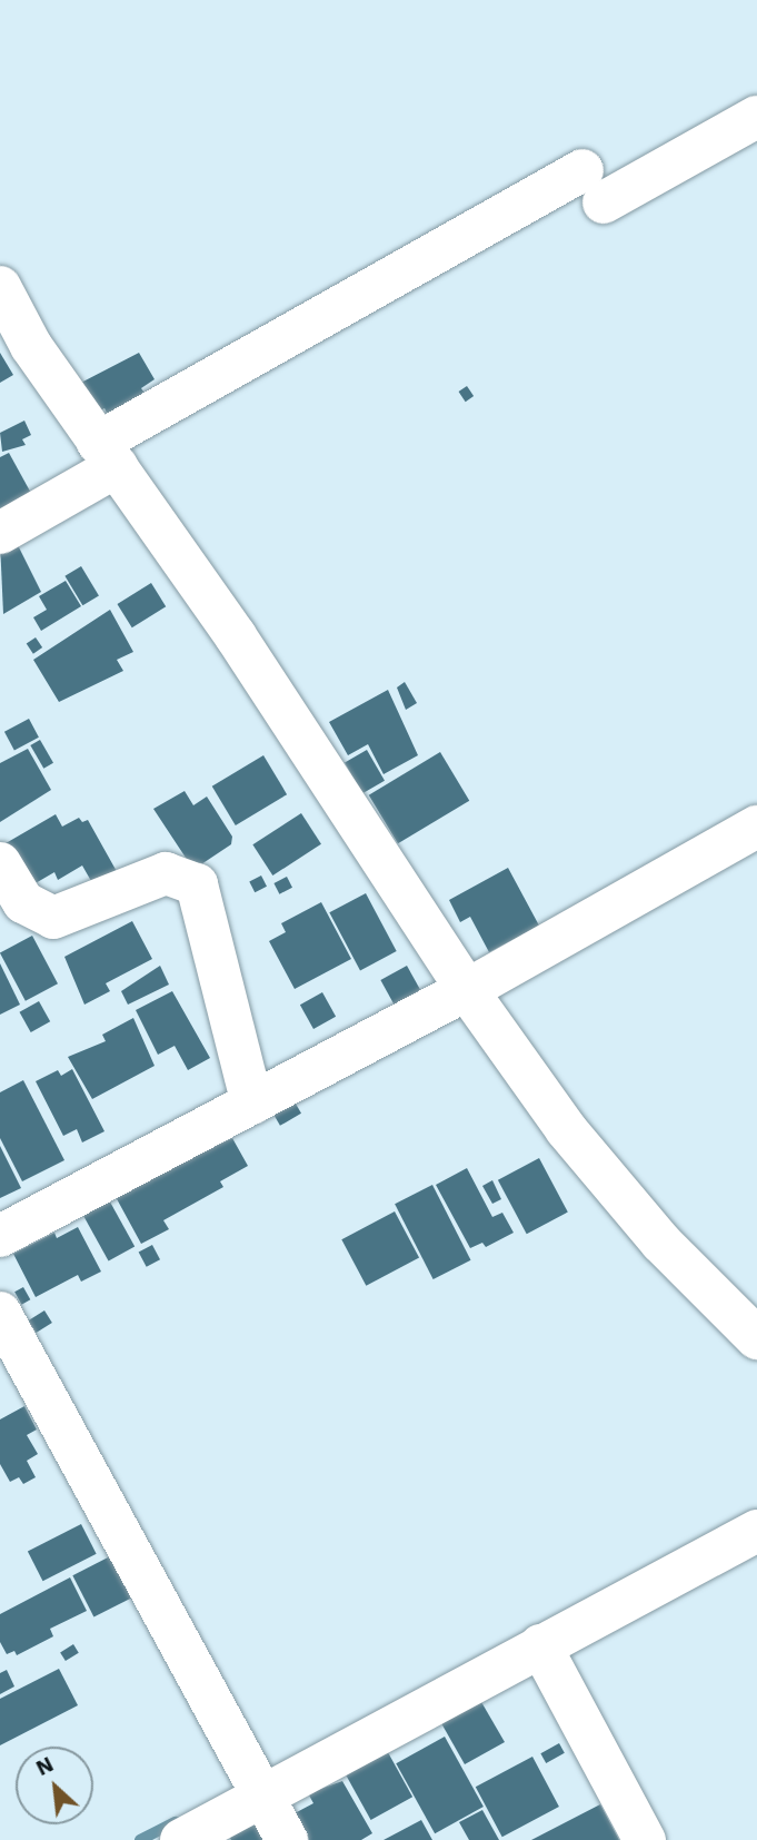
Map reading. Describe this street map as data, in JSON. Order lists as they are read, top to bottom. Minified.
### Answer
{"north":"top left"}
